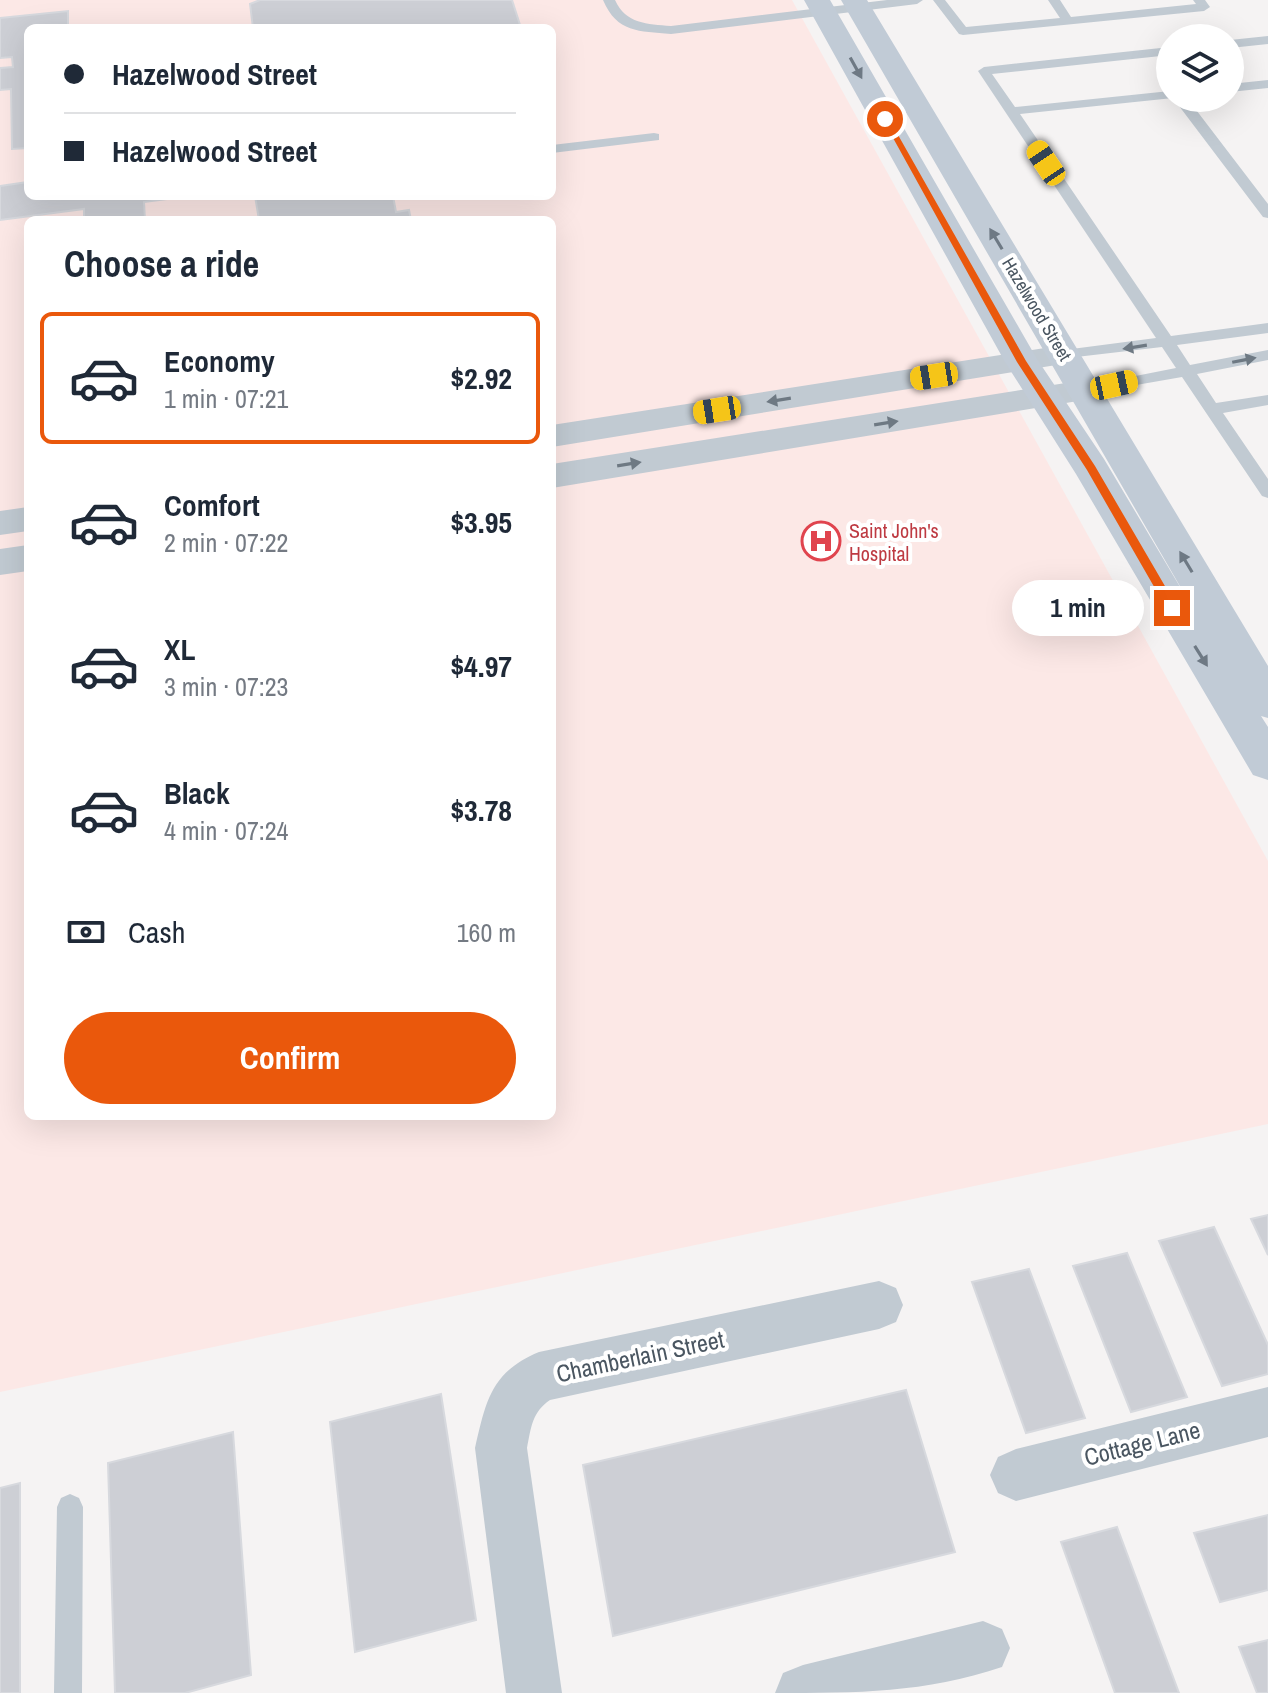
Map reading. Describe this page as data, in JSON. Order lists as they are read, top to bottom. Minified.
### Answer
{"streets":{"street":["Hazelwood Street","Chamberlain Street","Cottage Lane"]},"places":{"hospital":["Saint John's Hospital"]},"page":{"banner":["Hazelwood Street","Hazelwood Street"],"heading":"Choose a ride","list":[{"name":"Economy","note":"1 min · 07:21","value":"$2.92"},{"name":"Comfort","note":"2 min · 07:22","value":"$3.95"},{"name":"XL","note":"3 min · 07:23","value":"$4.97"},{"name":"Black","note":"4 min · 07:24","value":"$3.78"}],"bubble":"1 min","pay":["Cash","160 m"],"buttons":"Confirm"}}
